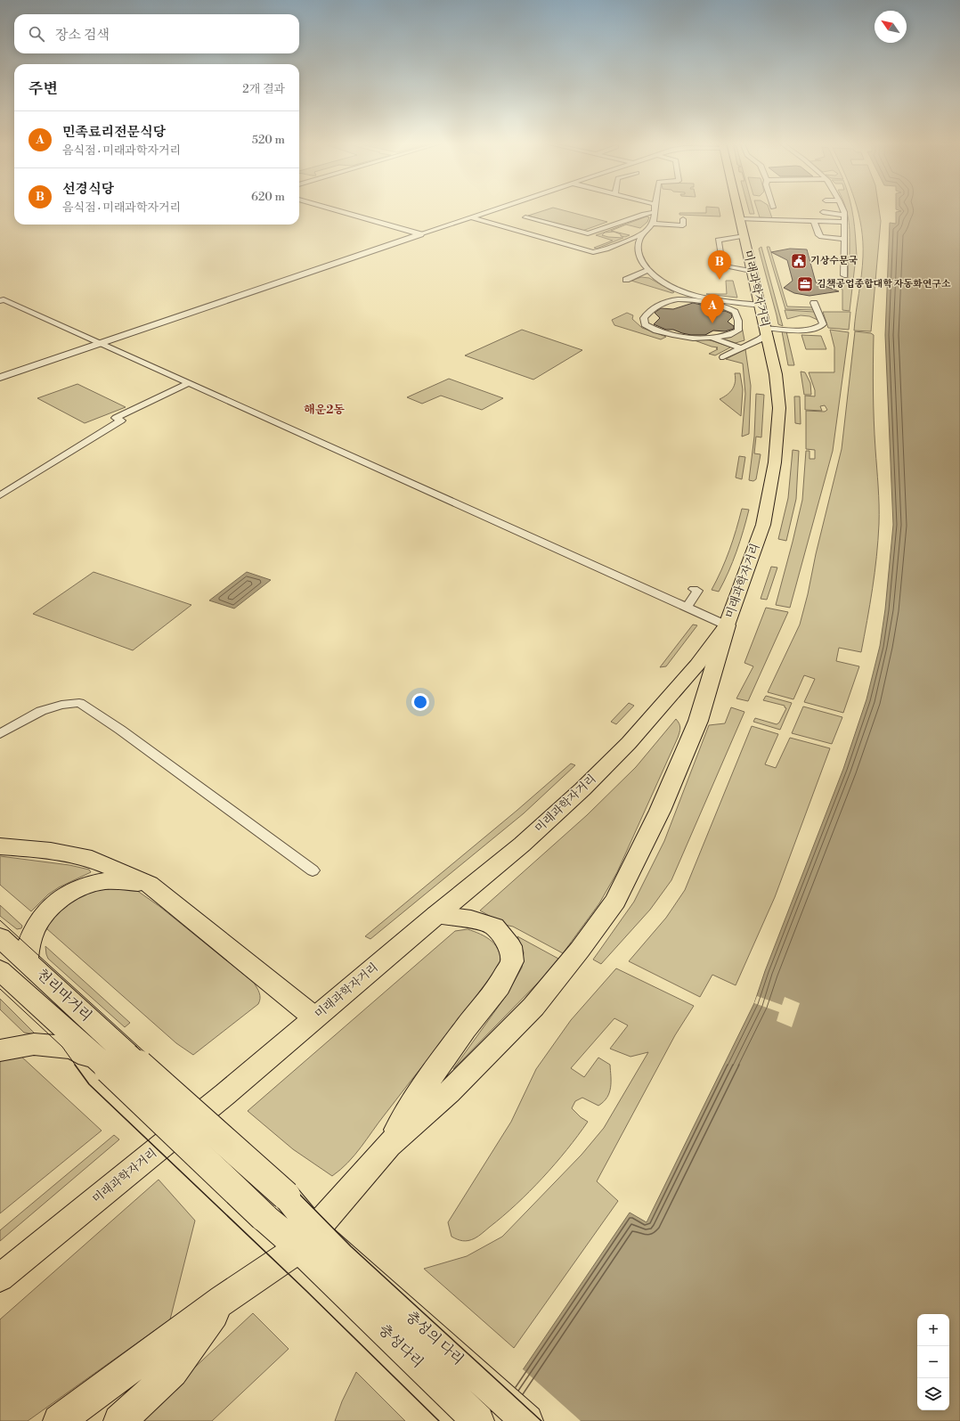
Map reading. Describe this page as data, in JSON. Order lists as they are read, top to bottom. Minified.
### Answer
{"streets":{"highway":["천리마거리","충성의 다리","충성다리"],"main road":["미래과학자거리"]},"crossings":[["충성의 다리","충성다리"]],"districts":["해운2동"],"places":{"public building":["기상수문국"],"office":["김책공업종합대학 자동화연구소"]},"north":"top left","page":{"search":"장소 검색","heading":["주변","2개 결과"],"list":[{"mark":"A","name":"민족료리전문식당","note":"음식점 · 미래과학자거리","value":"520 m"},{"mark":"B","name":"선경식당","note":"음식점 · 미래과학자거리","value":"620 m"}],"pins":["B","A"],"map_buttons":["+","−"]}}
